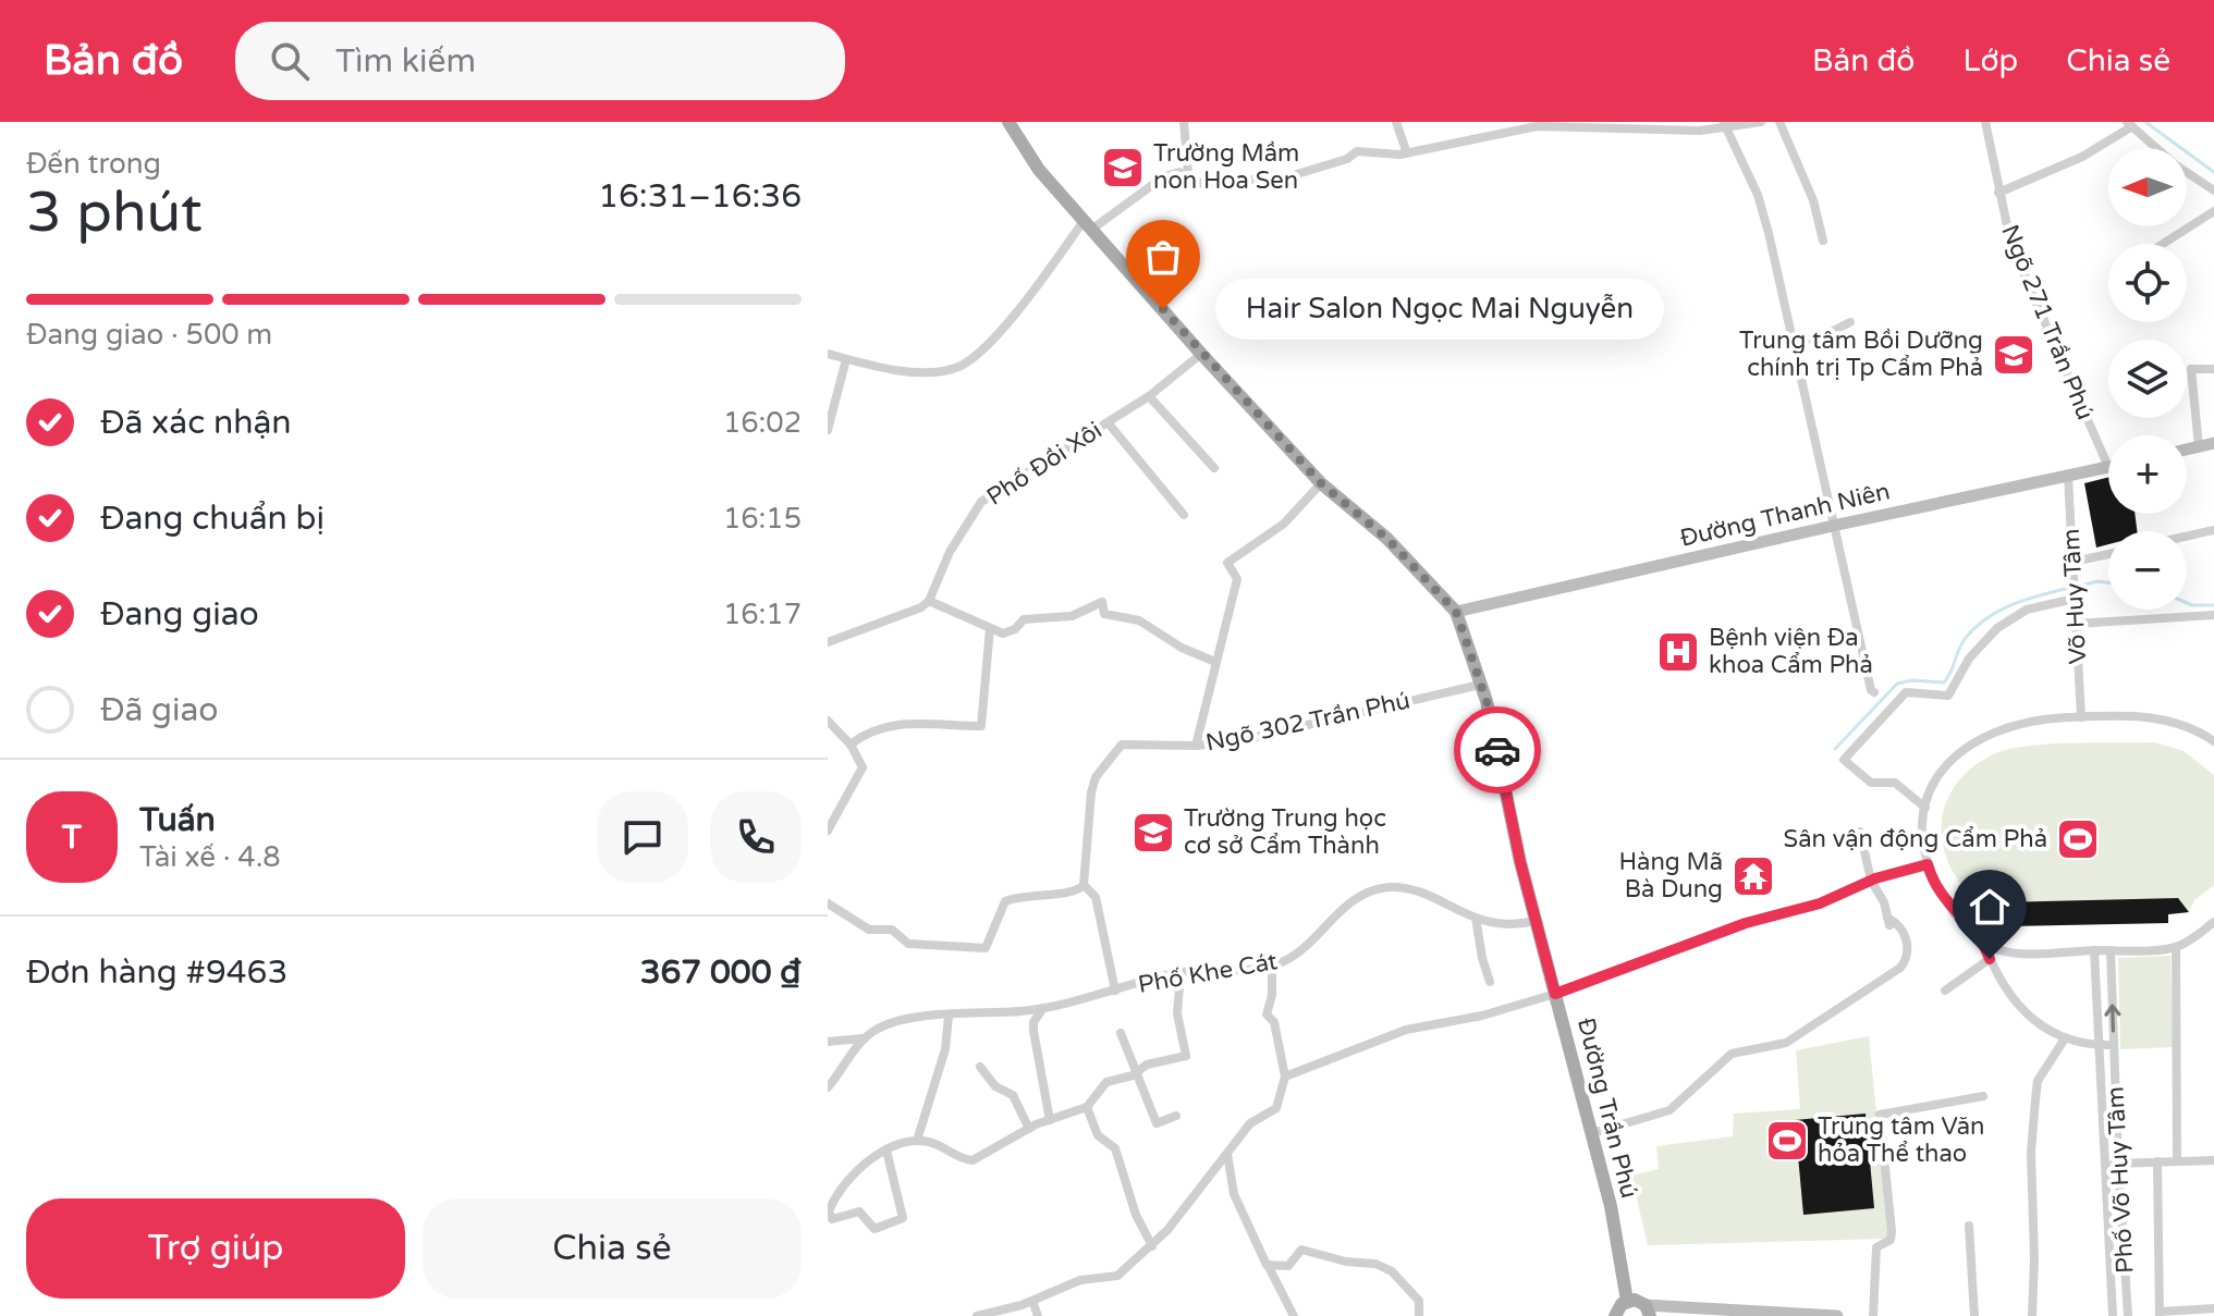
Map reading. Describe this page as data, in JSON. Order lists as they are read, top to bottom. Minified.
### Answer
{"streets":{"main road":["Đường Trần Phú"],"street":["Ngõ 271 Trần Phú","Phố Đồi Xôi","Đường Thanh Niên","Võ Huy Tâm","Ngõ 302 Trần Phú","Phố Khe Cát","Phố Võ Huy Tâm"]},"crossings":[["Ngõ 271 Trần Phú","Đường Thanh Niên"],["Phố Đồi Xôi","Đường Trần Phú"],["Đường Thanh Niên","Võ Huy Tâm"],["Đường Thanh Niên","Đường Trần Phú"],["Ngõ 302 Trần Phú","Đường Trần Phú"],["Phố Khe Cát","Đường Trần Phú"]],"places":{"school or university":["Trường Mầm non Hoa Sen","Trung tâm Bồi Dưỡng chính trị Tp Cẩm Phả","Trường Trung học cơ sở Cẩm Thành"],"other":["Hair Salon Ngọc Mai Nguyễn"],"hospital":["Bệnh viện Đa khoa Cẩm Phả"],"sports":["Sân vận động Cẩm Phả","Trung tâm Văn hóa Thể thao"],"temple":["Hàng Mã Bà Dung"]},"north":"left","page":{"header":"Bản đồ","search":"Tìm kiếm","nav":["Bản đồ","Lớp","Chia sẻ"],"heading":["3 phút","Đến trong","16:31–16:36"],"panel":["Tuấn","Tài xế · 4.8","Đơn hàng #9463","367 000 ₫"],"map_buttons":["+","−"],"bar":"Đang giao · 500 m","bubble":"Hair Salon Ngọc Mai Nguyễn","list":[["Đã xác nhận","16:02"],["Đang chuẩn bị","16:15"],["Đang giao","16:17"],"Đã giao"],"round":"T","buttons":["Trợ giúp","Chia sẻ"]}}
